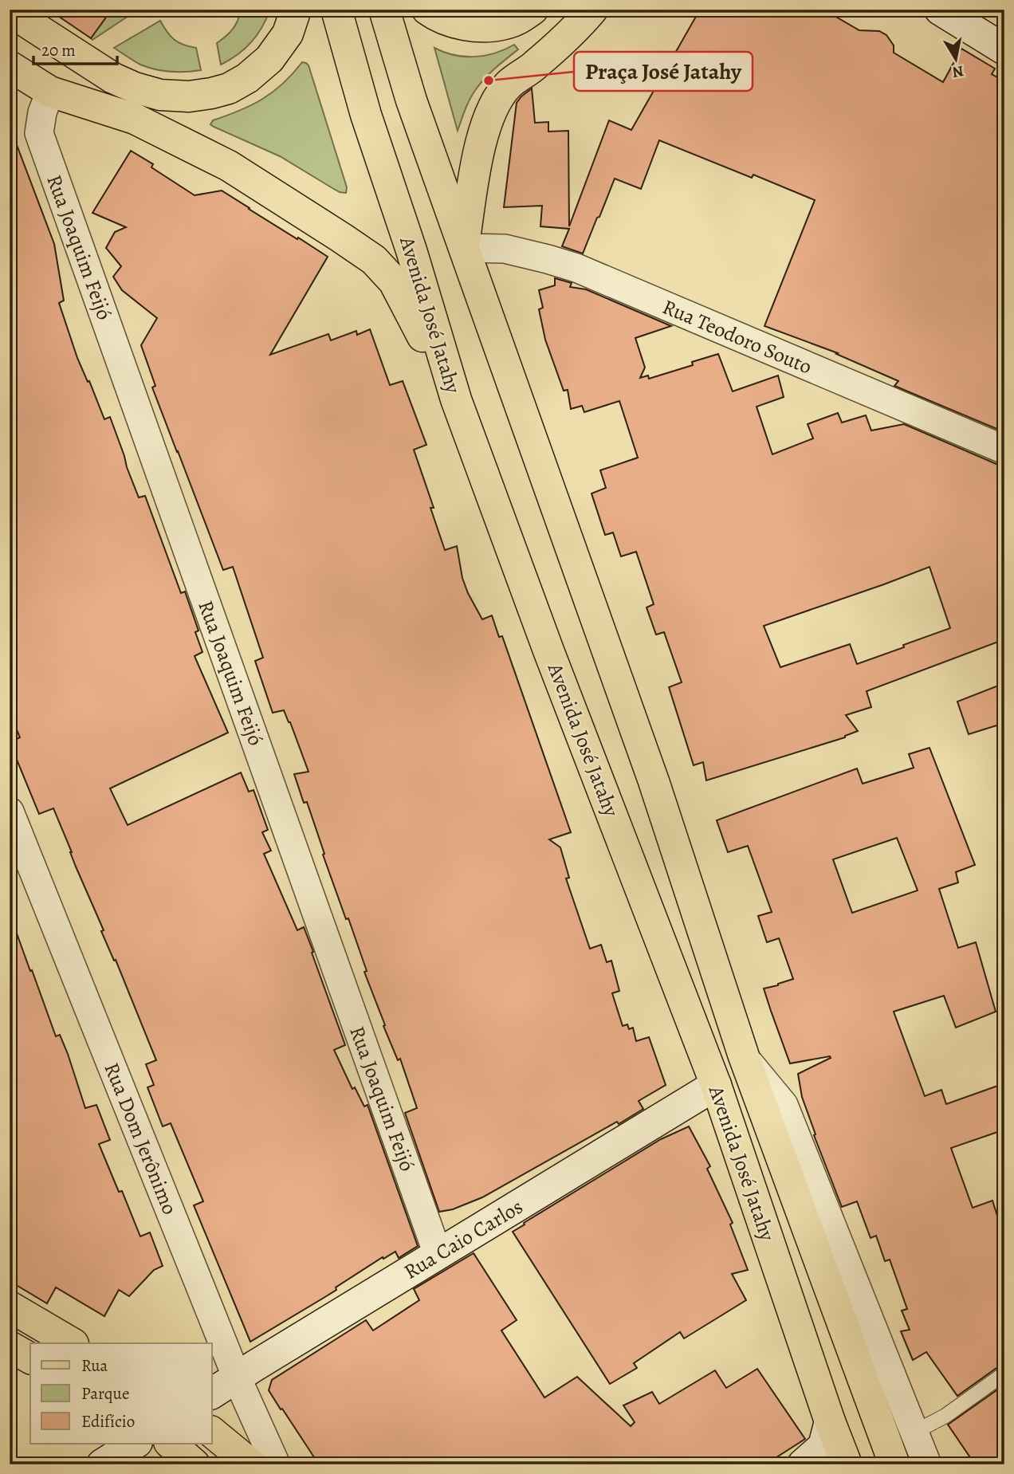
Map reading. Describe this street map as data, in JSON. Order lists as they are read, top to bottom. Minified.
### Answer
{"streets":{"main road":["Avenida José Jatahy"],"street":["Rua Joaquim Feijó","Rua Teodoro Souto","Rua Dom Jerônimo","Rua Caio Carlos"]},"crossings":[["Rua Joaquim Feijó","Rua Caio Carlos"],["Avenida José Jatahy","Rua Teodoro Souto"],["Avenida José Jatahy","Rua Caio Carlos"],["Rua Dom Jerônimo","Rua Caio Carlos"]],"places":["Praça José Jatahy"],"legend":["Rua","Parque","Edifício"],"scale_bar":"20 m","north":"bottom"}
